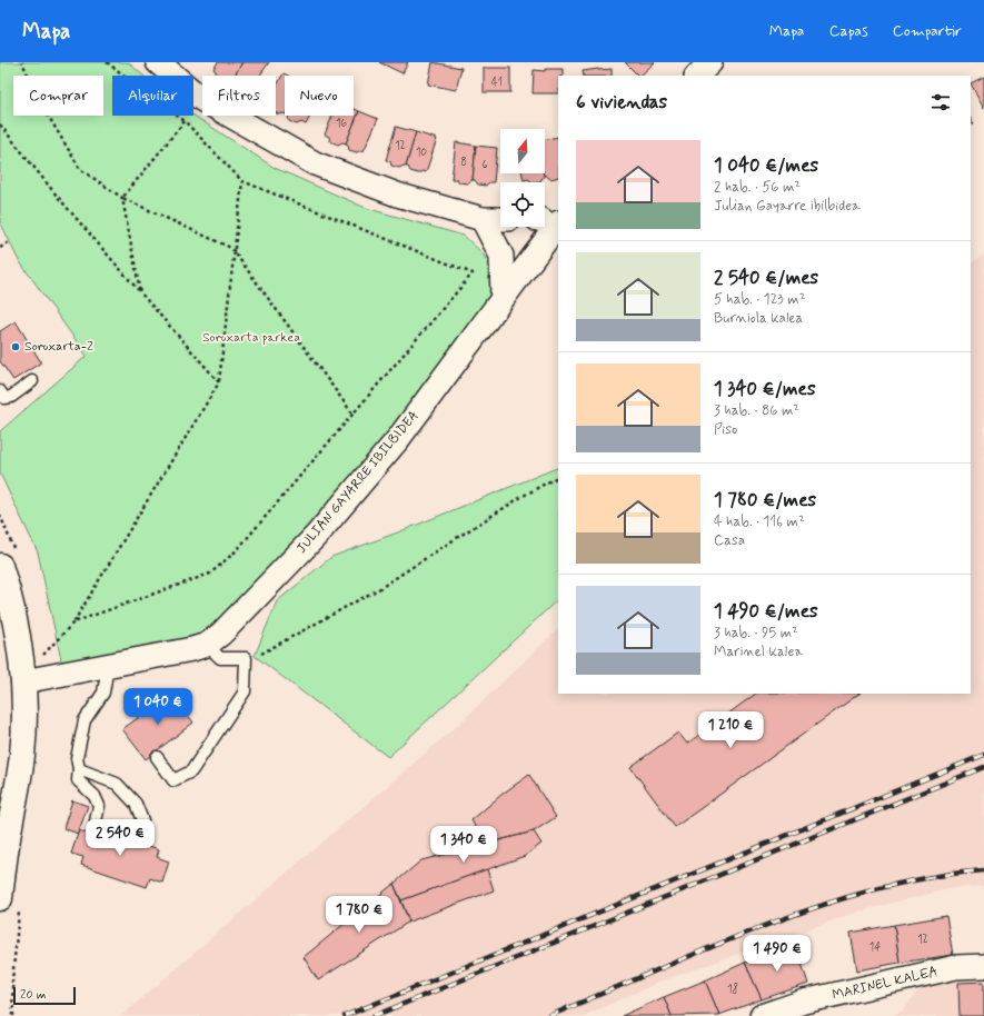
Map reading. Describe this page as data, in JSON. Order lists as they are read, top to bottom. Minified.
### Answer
{"streets":{"street":["JULIAN GAYARRE IBILBIDEA","MARINEL KALEA"]},"parks":["Soroxarta parkea"],"places":["Soroxarta-2"],"house_numbers":["41","16","12","10","8","6","12","14","18"],"scale_bar":"20 m","north":"top","page":{"header":"Mapa","nav":["Mapa","Capas","Compartir"],"chip":["Comprar","Alquilar","Filtros","Nuevo"],"heading":"6 viviendas","list":[{"name":"1 040 €/mes","note":"2 hab. · 56 m² · Julian Gayarre ibilbidea"},{"name":"2 540 €/mes","note":"5 hab. · 123 m² · Burniola kalea"},{"name":"1 340 €/mes","note":"3 hab. · 86 m² · Piso"},{"name":"1 780 €/mes","note":"4 hab. · 116 m² · Casa"},{"name":"1 490 €/mes","note":"3 hab. · 95 m² · Marinel kalea"}],"price":["1 040 €","1 210 €","2 540 €","1 340 €","1 780 €","1 490 €"],"scale":"20 m"}}
